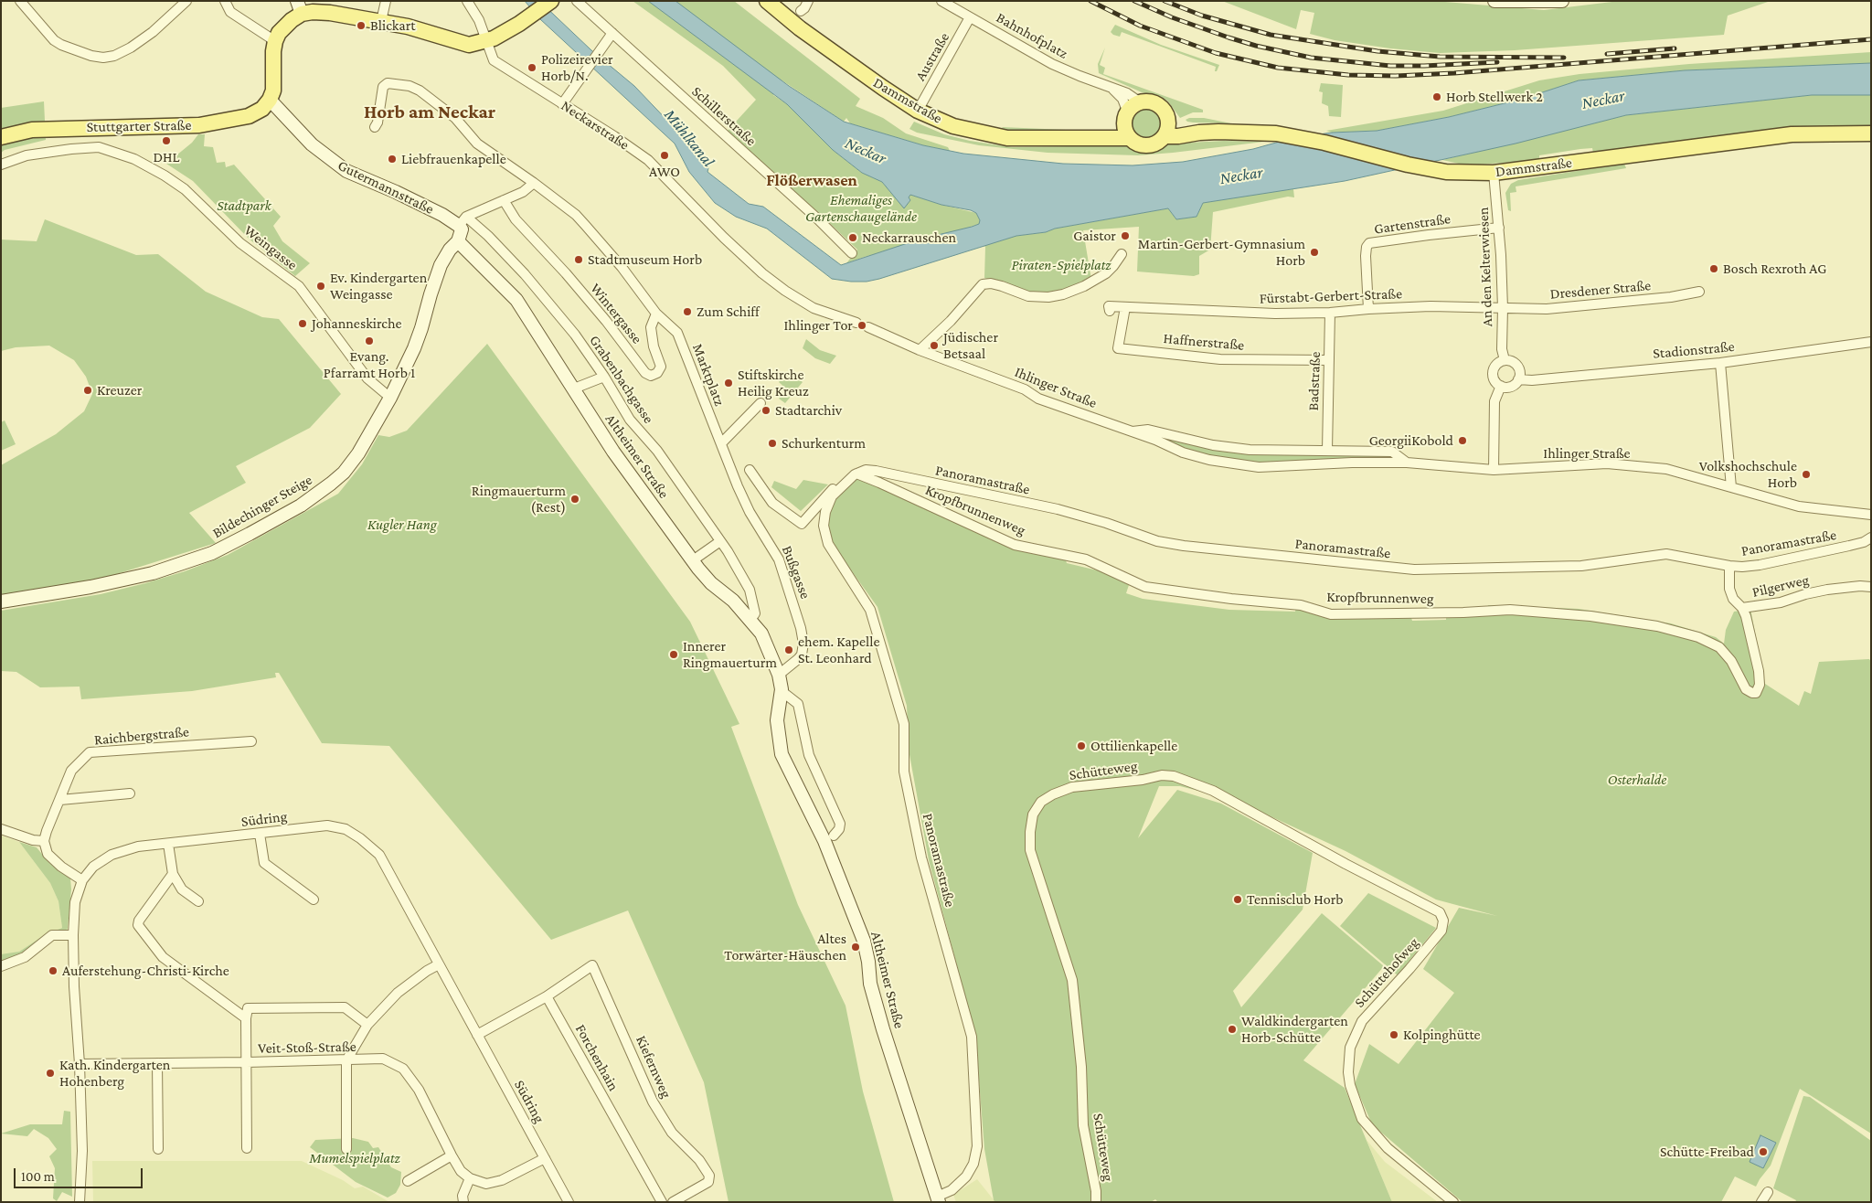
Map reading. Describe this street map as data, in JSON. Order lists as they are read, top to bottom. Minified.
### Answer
{"streets":{"main road":["Dammstraße","Stuttgarter Straße"],"street":["Bahnhofplatz","Austraße","Schillerstraße","Neckarstraße","Gutermannstraße","Gartenstraße","Weingasse","An den Kelterwiesen","Dresdener Straße","Fürstabt-Gerbert-Straße","Wintergasse","Haffnerstraße","Stadionstraße","Marktplatz","Grabenbachgasse","Badstraße","Ihlinger Straße","Altheimer Straße","Panoramastraße","Bildechinger Steige","Kropfbrunnenweg","Bußgasse","Pilgerweg","Raichbergstraße","Schütteweg","Südring","Schüttehofweg","Veit-Stoß-Straße","Forchenhain","Kiefernweg"]},"crossings":[["Bahnhofplatz","Austraße"],["Bahnhofplatz","Dammstraße"],["Austraße","Dammstraße"],["Dammstraße","An den Kelterwiesen"],["Stuttgarter Straße","Gutermannstraße"],["Gutermannstraße","Grabenbachgasse"],["Gartenstraße","An den Kelterwiesen"],["Gartenstraße","Fürstabt-Gerbert-Straße"],["Weingasse","Bildechinger Steige"],["An den Kelterwiesen","Dresdener Straße"],["An den Kelterwiesen","Fürstabt-Gerbert-Straße"],["An den Kelterwiesen","Stadionstraße"],["Dresdener Straße","Fürstabt-Gerbert-Straße"],["Fürstabt-Gerbert-Straße","Haffnerstraße"],["Fürstabt-Gerbert-Straße","Badstraße"],["Wintergasse","Marktplatz"],["Haffnerstraße","Badstraße"],["Marktplatz","Bußgasse"],["Grabenbachgasse","Altheimer Straße"],["Badstraße","Ihlinger Straße"],["Altheimer Straße","Panoramastraße"],["Altheimer Straße","Bildechinger Steige"],["Altheimer Straße","Bußgasse"],["Panoramastraße","Kropfbrunnenweg"],["Panoramastraße","Pilgerweg"],["Kropfbrunnenweg","Pilgerweg"],["Schütteweg","Schüttehofweg"],["Südring","Veit-Stoß-Straße"],["Forchenhain","Kiefernweg"]],"districts":["Horb am Neckar","Flößerwasen"],"water":["Neckar","Mühlkanal"],"parks":["Ehemaliges Gartenschaugelände","Stadtpark","Piraten-Spielplatz","Kugler Hang","Osterhalde","Mumelspielplatz"],"places":["Blickart","Polizeirevier Horb/N.","Horb Stellwerk 2","DHL","AWO","Liebfrauenkapelle","Gaistor","Neckarrauschen","Martin-Gerbert-Gymnasium Horb","Stadtmuseum Horb","Bosch Rexroth AG","Ev. Kindergarten Weingasse","Zum Schiff","Johanneskirche","Ihlinger Tor","Evang. Pfarramt Horb 1","Jüdischer Betsaal","Stiftskirche Heilig Kreuz","Kreuzer","Stadtarchiv","GeorgiiKobold","Schurkenturm","Volkshochschule Horb","Ringmauerturm (Rest)","ehem. Kapelle St. Leonhard","Innerer Ringmauerturm","Ottilienkapelle","Tennisclub Horb","Altes Torwärter-Häuschen","Auferstehung-Christi-Kirche","Waldkindergarten Horb-Schütte","Kolpinghütte","Kath. Kindergarten Hohenberg","Schütte-Freibad"],"scale_bar":"100 m"}
